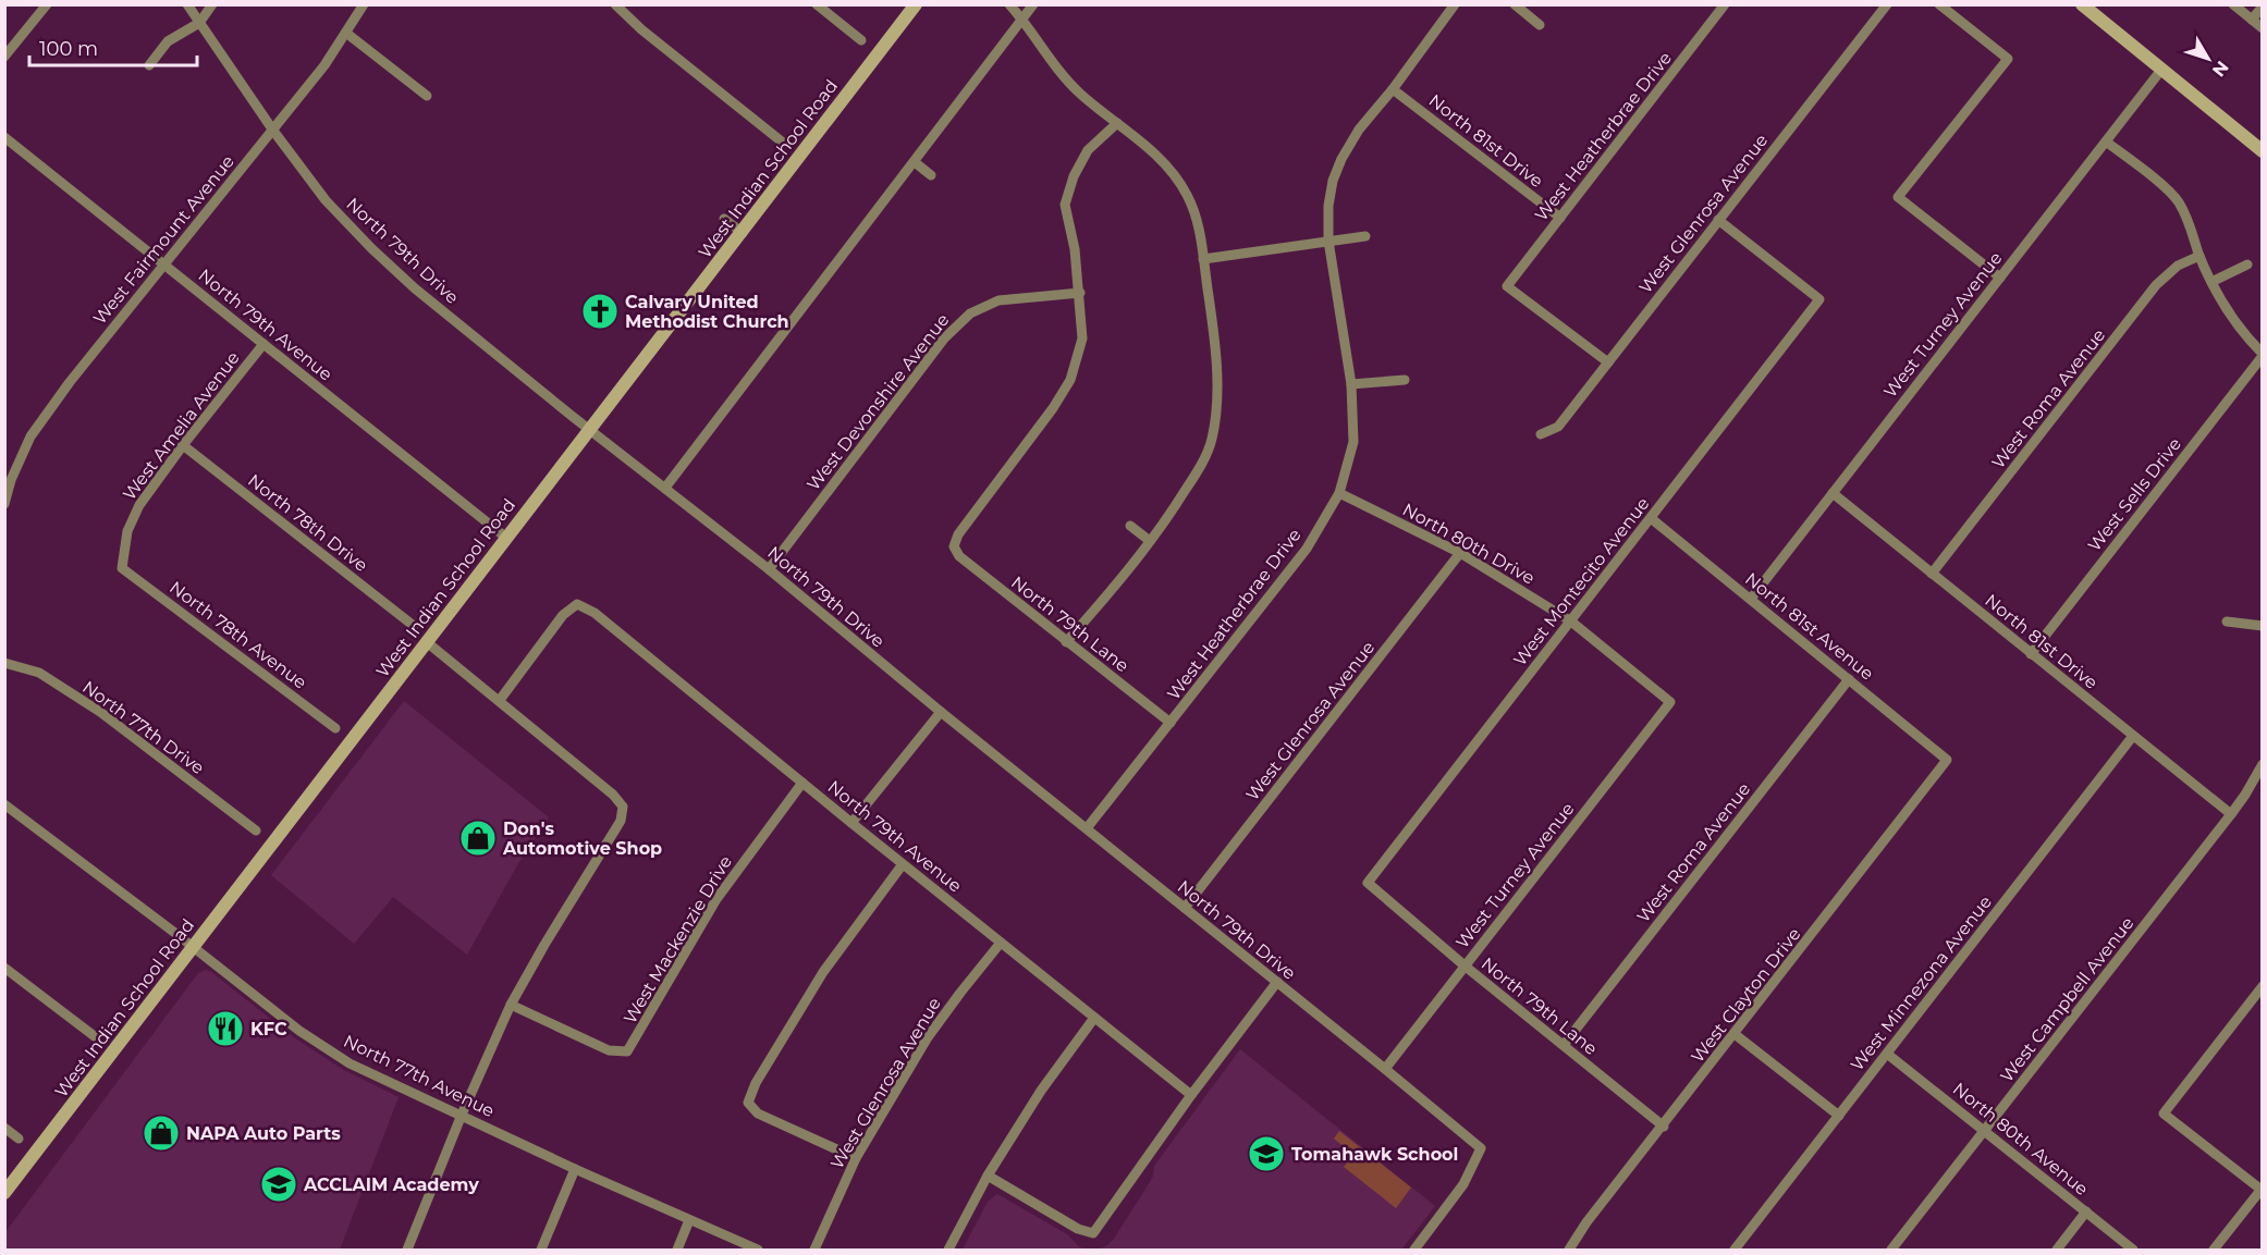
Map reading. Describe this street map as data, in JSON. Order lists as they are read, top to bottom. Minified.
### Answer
{"streets":{"main road":["West Indian School Road"],"street":["West Heatherbrae Drive","North 81st Drive","West Glenrosa Avenue","West Fairmount Avenue","North 79th Drive","North 79th Avenue","West Turney Avenue","West Roma Avenue","West Devonshire Avenue","West Amelia Avenue","West Sells Drive","North 78th Drive","North 80th Drive","West Montecito Avenue","North 79th Lane","North 81st Avenue","North 78th Avenue","North 77th Drive","West Mackenzie Drive","West Minnezona Avenue","West Clayton Drive","West Campbell Avenue","North 77th Avenue","North 80th Avenue"]},"crossings":[["West Heatherbrae Drive","North 81st Drive"],["West Heatherbrae Drive","West Glenrosa Avenue"],["West Heatherbrae Drive","North 79th Drive"],["West Heatherbrae Drive","North 80th Drive"],["West Heatherbrae Drive","North 79th Lane"],["North 81st Drive","West Turney Avenue"],["North 81st Drive","West Roma Avenue"],["North 81st Drive","West Sells Drive"],["North 81st Drive","West Minnezona Avenue"],["North 81st Drive","West Campbell Avenue"],["West Indian School Road","North 79th Drive"],["West Indian School Road","North 79th Avenue"],["West Indian School Road","North 77th Avenue"],["West Glenrosa Avenue","North 79th Drive"],["West Glenrosa Avenue","North 79th Avenue"],["West Glenrosa Avenue","North 80th Drive"],["West Glenrosa Avenue","West Montecito Avenue"],["West Fairmount Avenue","North 79th Drive"],["West Fairmount Avenue","North 79th Avenue"],["North 79th Drive","West Turney Avenue"],["North 79th Drive","West Devonshire Avenue"],["North 79th Avenue","West Amelia Avenue"],["North 79th Avenue","West Mackenzie Drive"],["West Turney Avenue","North 80th Drive"],["West Turney Avenue","North 79th Lane"],["West Turney Avenue","North 81st Avenue"],["West Roma Avenue","North 79th Lane"],["West Roma Avenue","North 81st Avenue"],["West Devonshire Avenue","North 79th Lane"],["West Amelia Avenue","North 78th Drive"],["West Amelia Avenue","North 78th Avenue"],["North 80th Drive","West Montecito Avenue"],["West Montecito Avenue","North 79th Lane"],["West Montecito Avenue","North 81st Avenue"],["North 79th Lane","West Clayton Drive"],["North 81st Avenue","West Clayton Drive"],["West Minnezona Avenue","North 80th Avenue"],["West Campbell Avenue","North 80th Avenue"]],"places":{"church":["Calvary United Methodist Church"],"shop":["Don's Automotive Shop","NAPA Auto Parts"],"restaurant":["KFC"],"school or university":["Tomahawk School","ACCLAIM Academy"]},"scale_bar":"100 m","north":"bottom right"}
